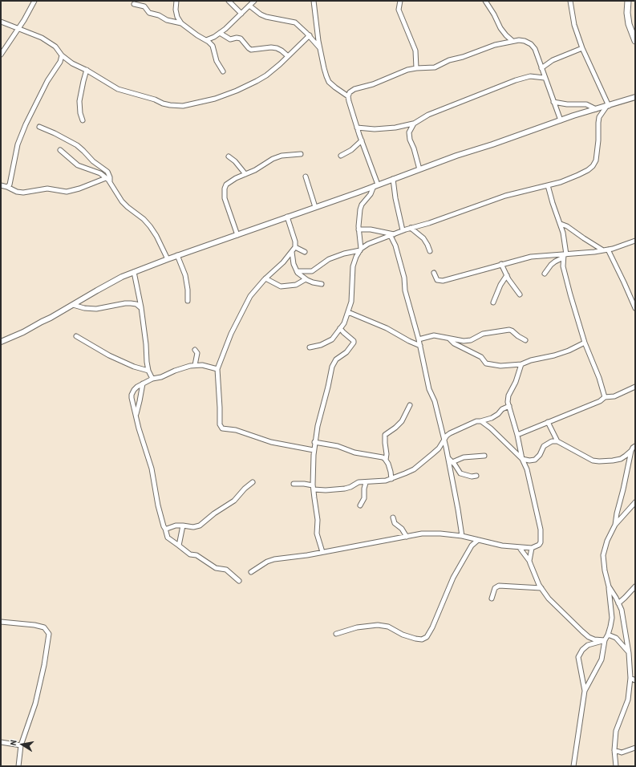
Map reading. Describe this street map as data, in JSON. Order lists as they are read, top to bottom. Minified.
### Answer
{"north":"left"}
